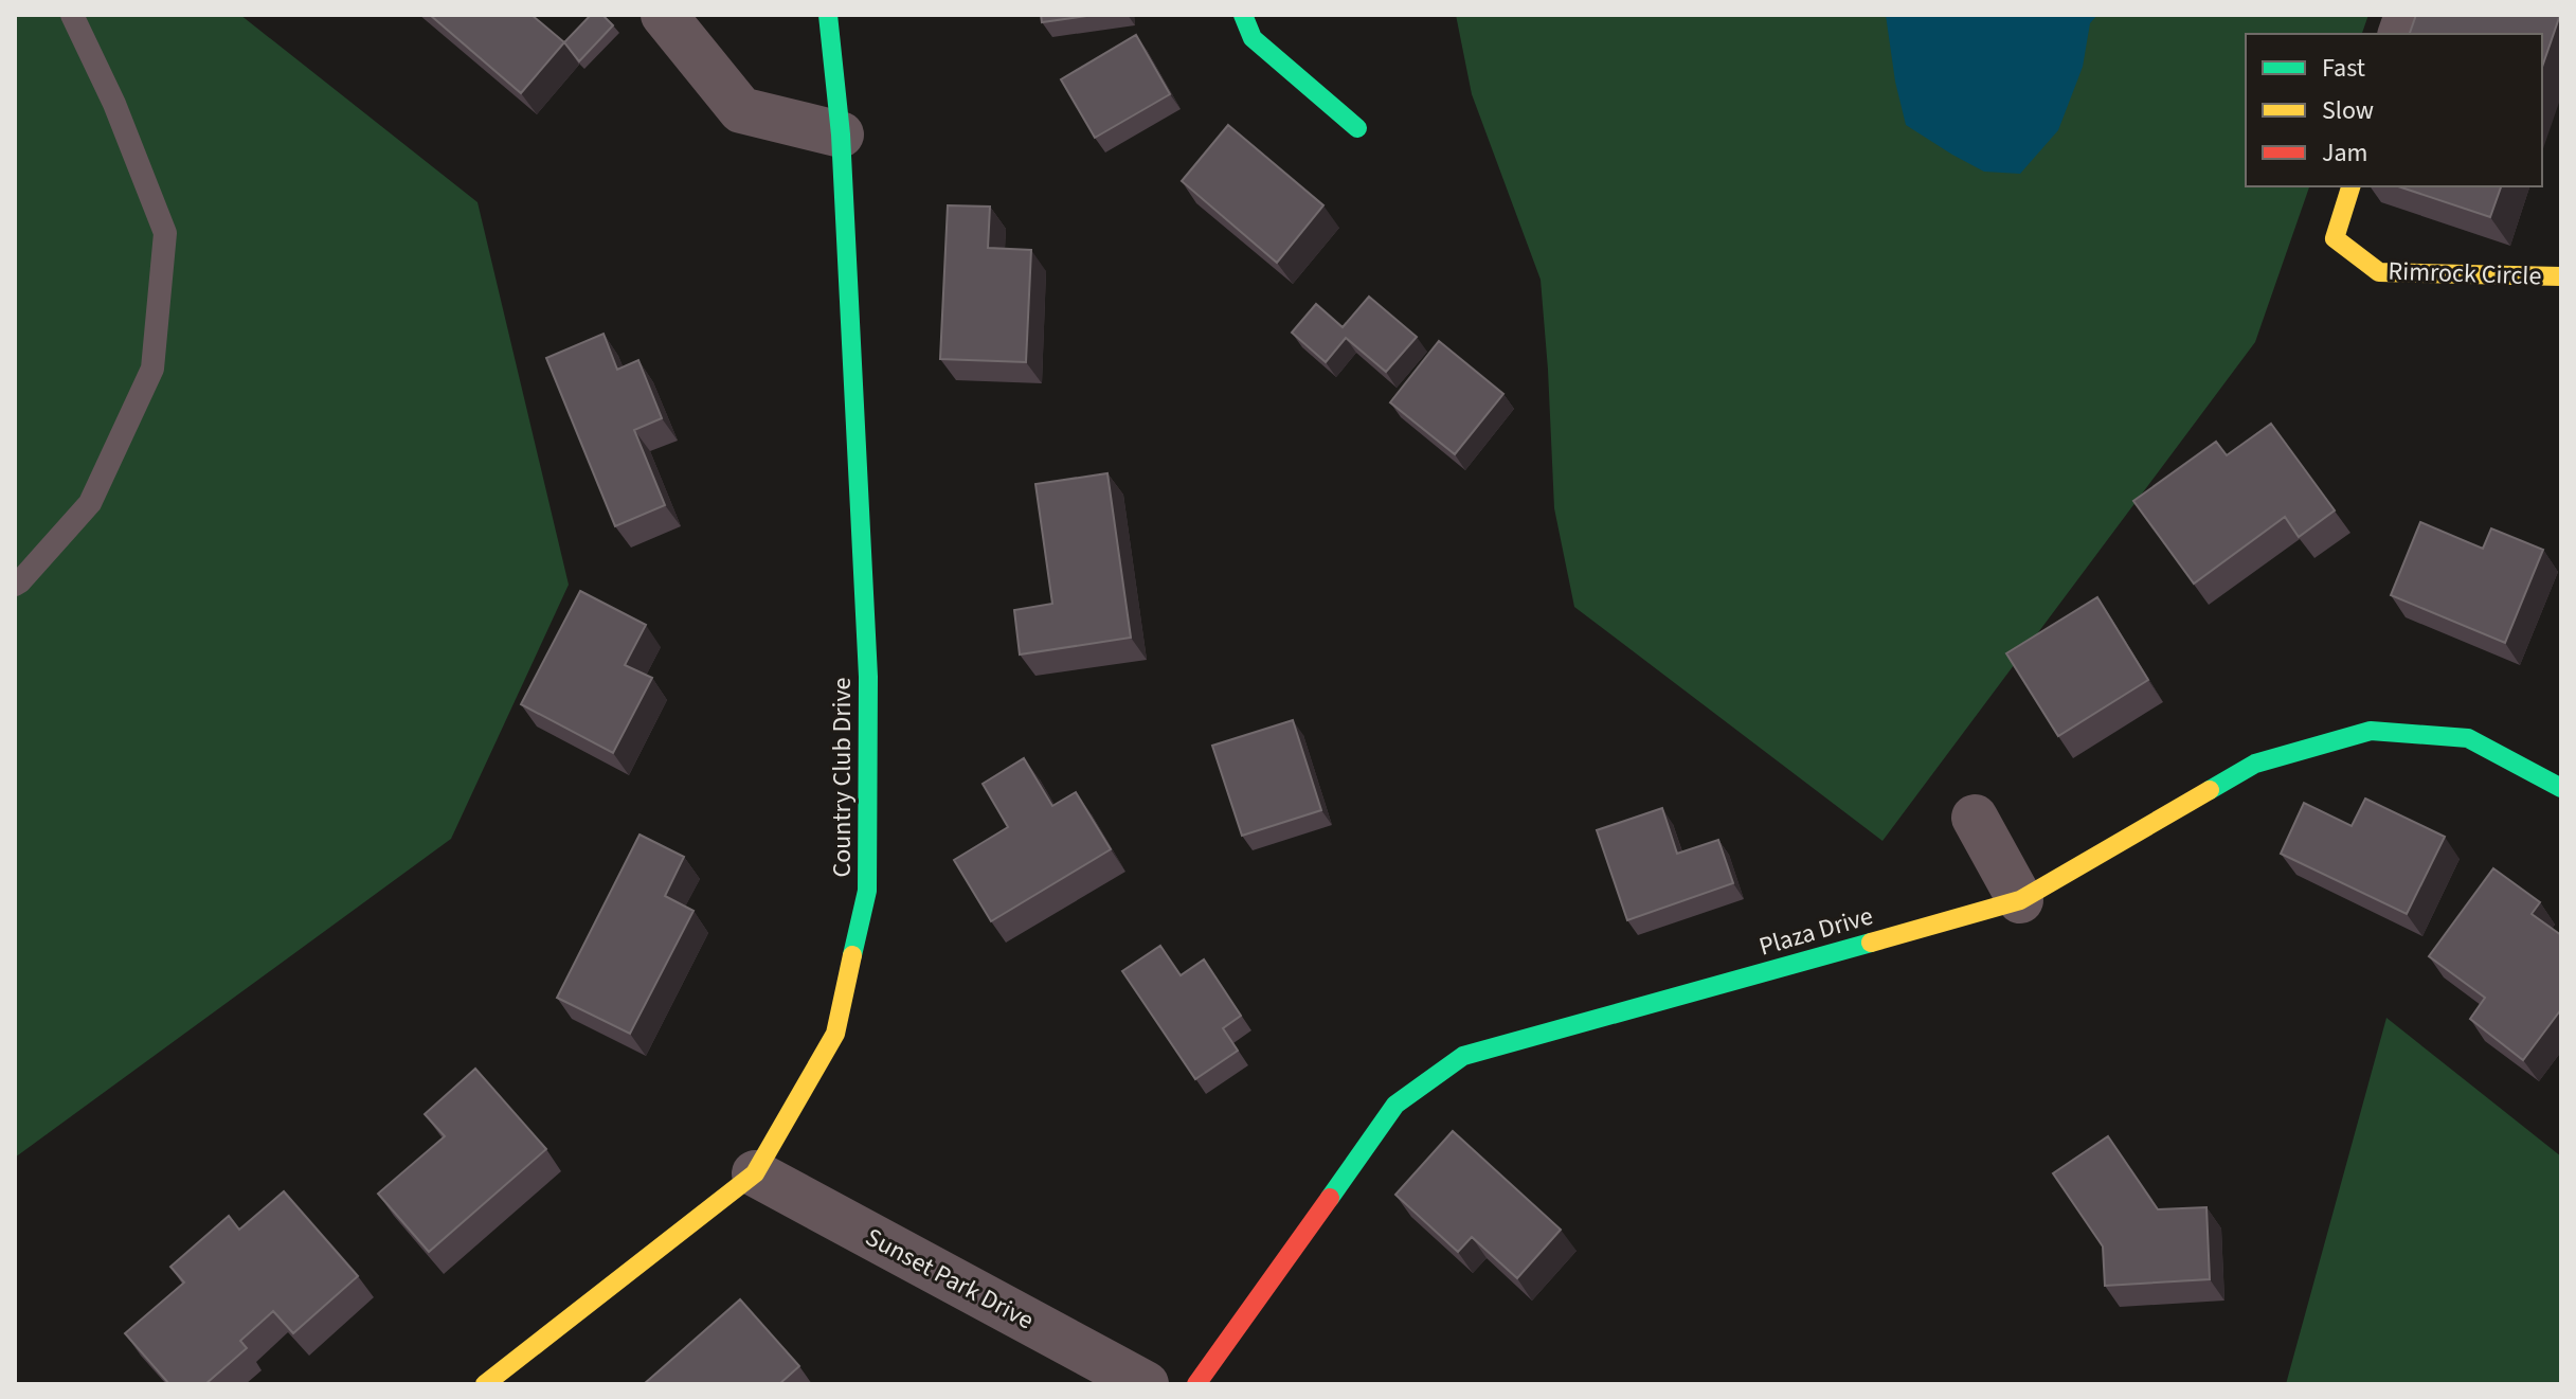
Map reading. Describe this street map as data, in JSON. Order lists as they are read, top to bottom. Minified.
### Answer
{"streets":{"street":["Rimrock Circle","Country Club Drive","Plaza Drive","Sunset Park Drive"]},"crossings":[["Country Club Drive","Sunset Park Drive"]],"legend":["Fast","Slow","Jam"]}
